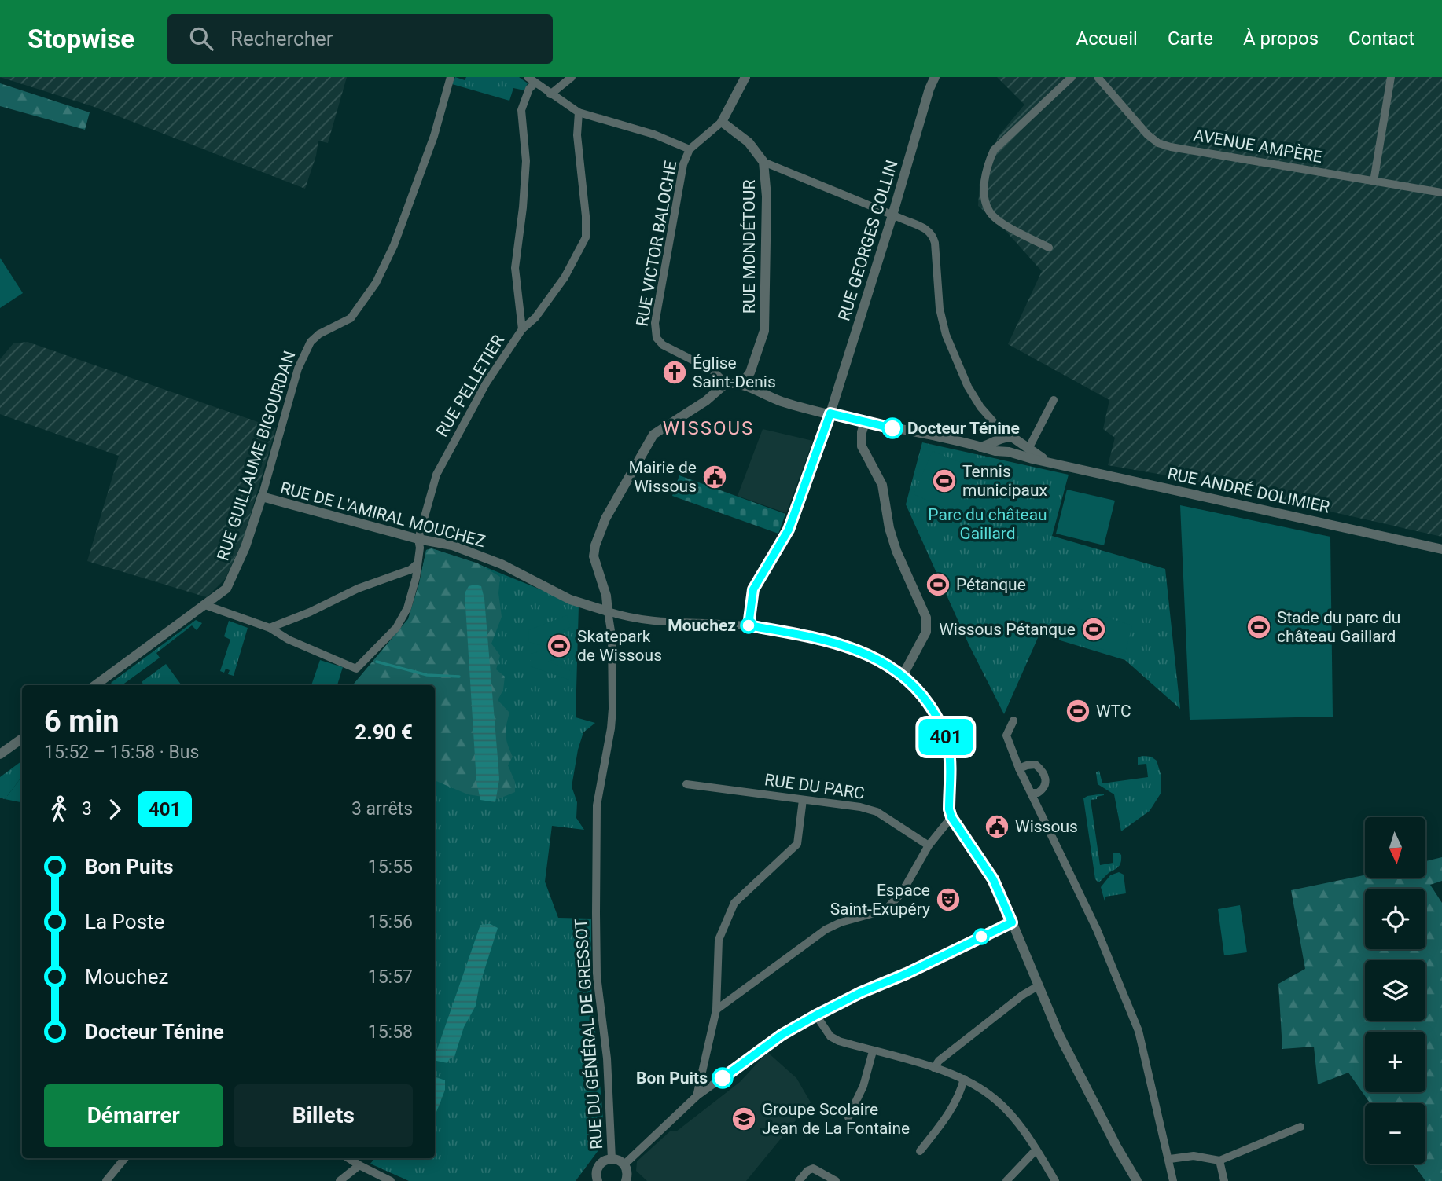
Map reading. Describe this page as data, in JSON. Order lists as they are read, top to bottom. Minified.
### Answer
{"streets":{"street":["AVENUE AMPÈRE","RUE GEORGES COLLIN","RUE VICTOR BALOCHE","RUE MONDÉTOUR","RUE PELLETIER","RUE GUILLAUME BIGOURDAN","RUE ANDRÉ DOLIMIER","RUE DE L'AMIRAL MOUCHEZ","RUE DU PARC","RUE DU GÉNÉRAL DE GRESSOT"]},"crossings":[["RUE GEORGES COLLIN","RUE ANDRÉ DOLIMIER"],["RUE VICTOR BALOCHE","RUE MONDÉTOUR"],["RUE VICTOR BALOCHE","RUE ANDRÉ DOLIMIER"],["RUE MONDÉTOUR","RUE ANDRÉ DOLIMIER"],["RUE PELLETIER","RUE DE L'AMIRAL MOUCHEZ"],["RUE GUILLAUME BIGOURDAN","RUE DE L'AMIRAL MOUCHEZ"],["RUE DE L'AMIRAL MOUCHEZ","RUE DU GÉNÉRAL DE GRESSOT"]],"districts":["WISSOUS"],"parks":["Parc du château Gaillard"],"places":{"church":["Église Saint-Denis"],"other":["Docteur Ténine","Mouchez","Bon Puits"],"public building":["Mairie de Wissous","Wissous"],"sports":["Tennis municipaux","Pétanque","Stade du parc du château Gaillard","Wissous Pétanque","Skatepark de Wissous","WTC"],"theatre":["Espace Saint-Exupéry"],"school or university":["Groupe Scolaire Jean de La Fontaine"]},"lines":["bus line 401"],"north":"bottom","page":{"header":"Stopwise","search":"Rechercher","nav":["Accueil","Carte","À propos","Contact"],"on_map":"401","heading":["6 min","15:52 – 15:58 · Bus","2.90 €"],"legs":["3","401","3 arrêts"],"map_buttons":["+","−"],"list":[{"name":"Bon Puits","value":"15:55"},{"name":"La Poste","value":"15:56"},{"name":"Mouchez","value":"15:57"},{"name":"Docteur Ténine","value":"15:58"}],"buttons":["Démarrer","Billets"]}}
